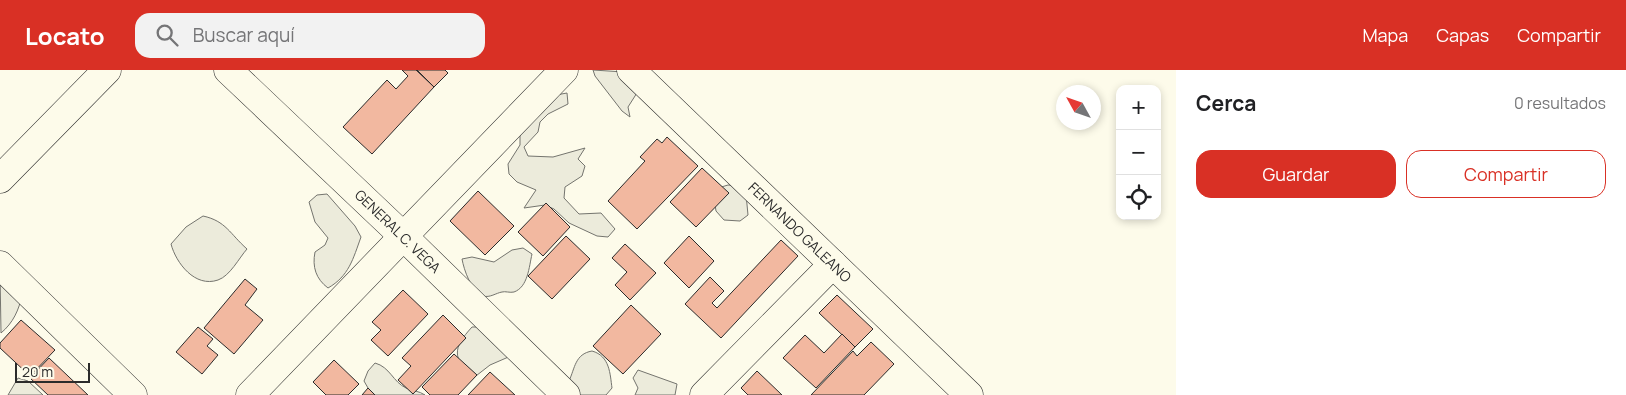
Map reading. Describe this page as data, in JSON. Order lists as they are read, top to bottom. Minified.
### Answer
{"streets":{"street":["GENERAL C. VEGA","FERNANDO GALEANO"]},"scale_bar":"20 m","north":"top left","page":{"header":"Locato","search":"Buscar aquí","nav":["Mapa","Capas","Compartir"],"heading":["Cerca","0 resultados"],"map_buttons":["+","−"],"buttons":["Guardar","Compartir"],"scale":"20 m"}}
